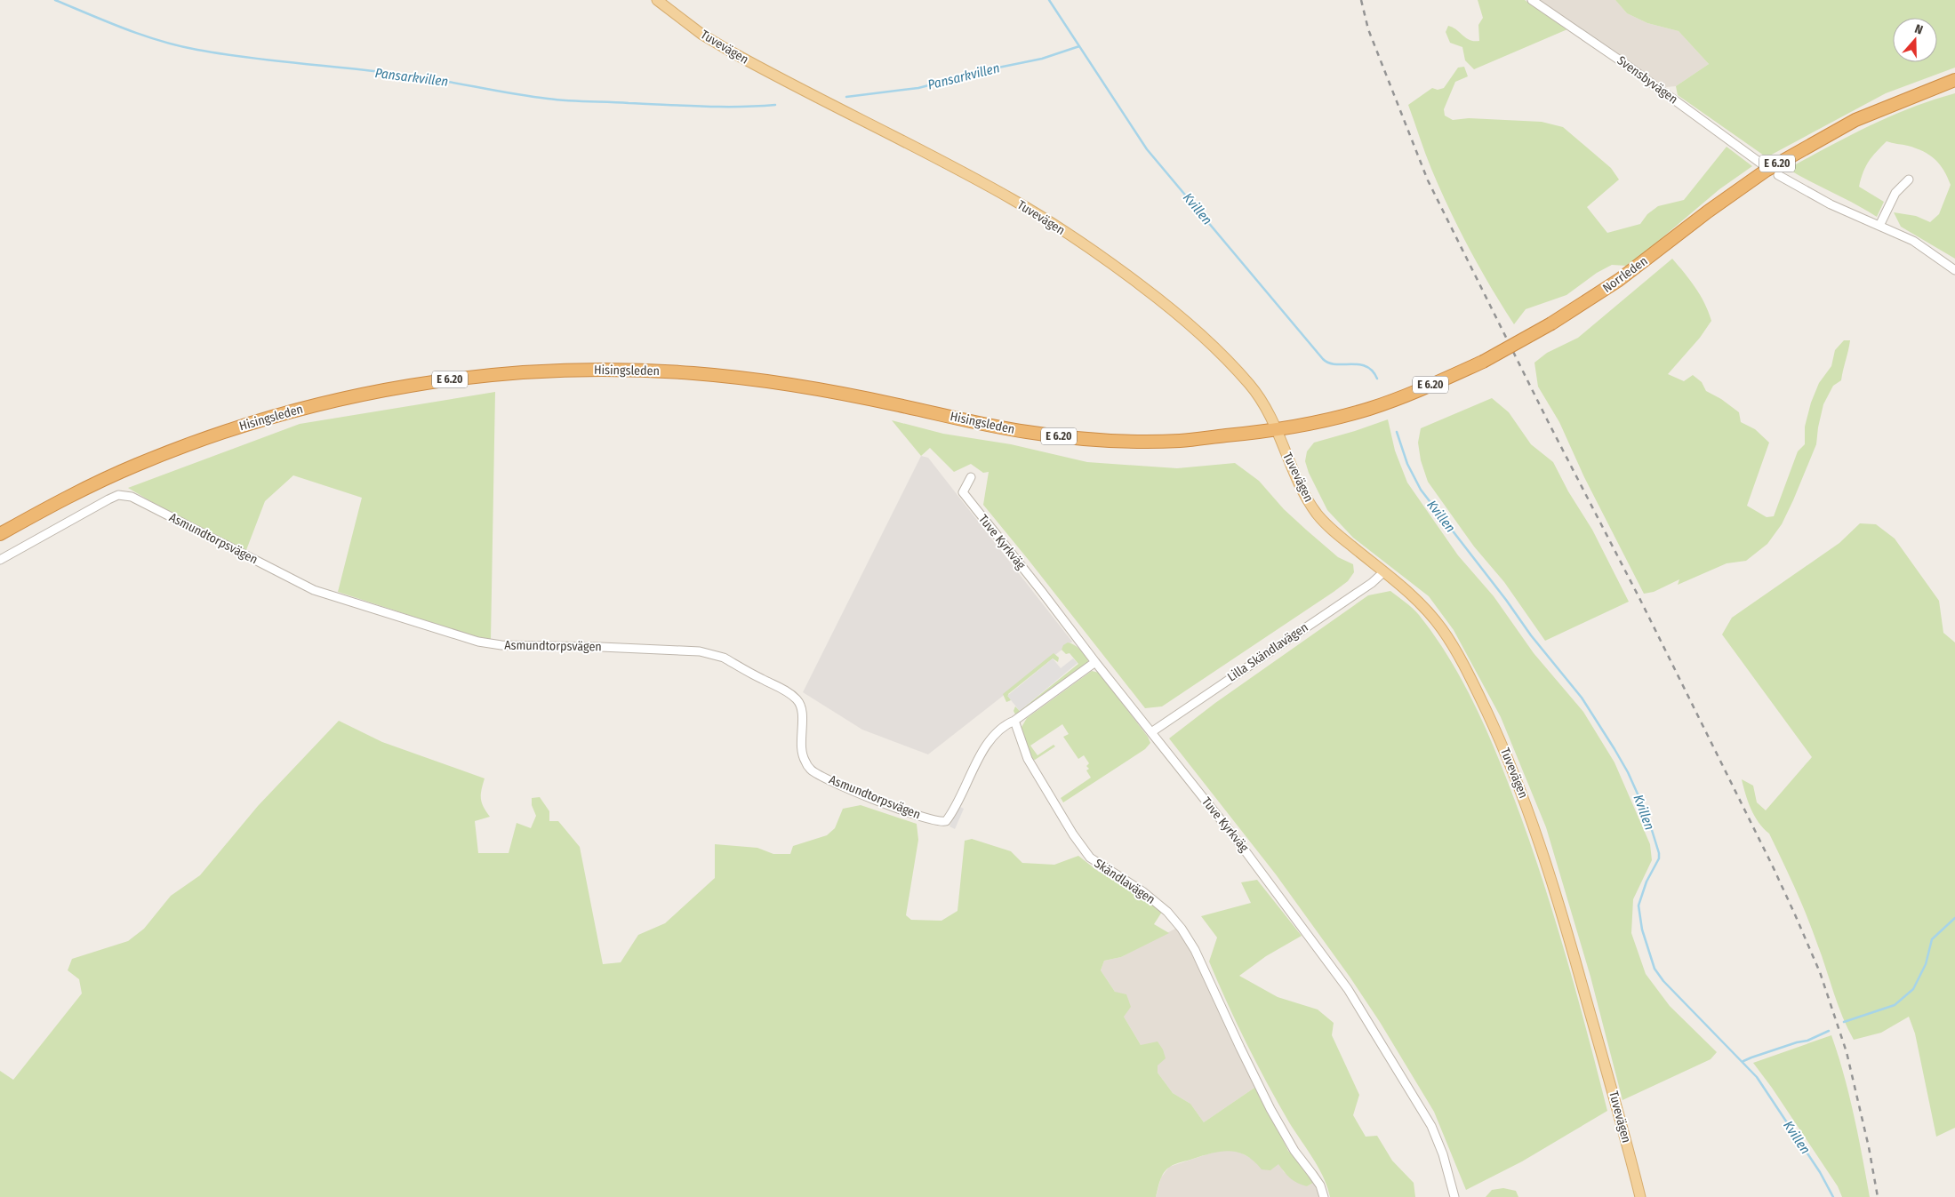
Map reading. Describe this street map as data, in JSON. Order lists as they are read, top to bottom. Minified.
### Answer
{"streets":{"highway":["E 6.20","Norrleden","Hisingsleden"],"main road":["Tuvevägen"],"street":["Svensbyvägen","Asmundtorpsvägen","Tuve Kyrkväg","Lilla Skändlavägen","Skändlavägen"]},"crossings":[["Tuvevägen","Norrleden"],["Tuvevägen","Hisingsleden"],["Tuvevägen","Lilla Skändlavägen"],["Norrleden","Hisingsleden"],["Asmundtorpsvägen","Skändlavägen"],["Tuve Kyrkväg","Lilla Skändlavägen"]],"water":["Pansarkvillen","Kvillen"],"north":"top"}
